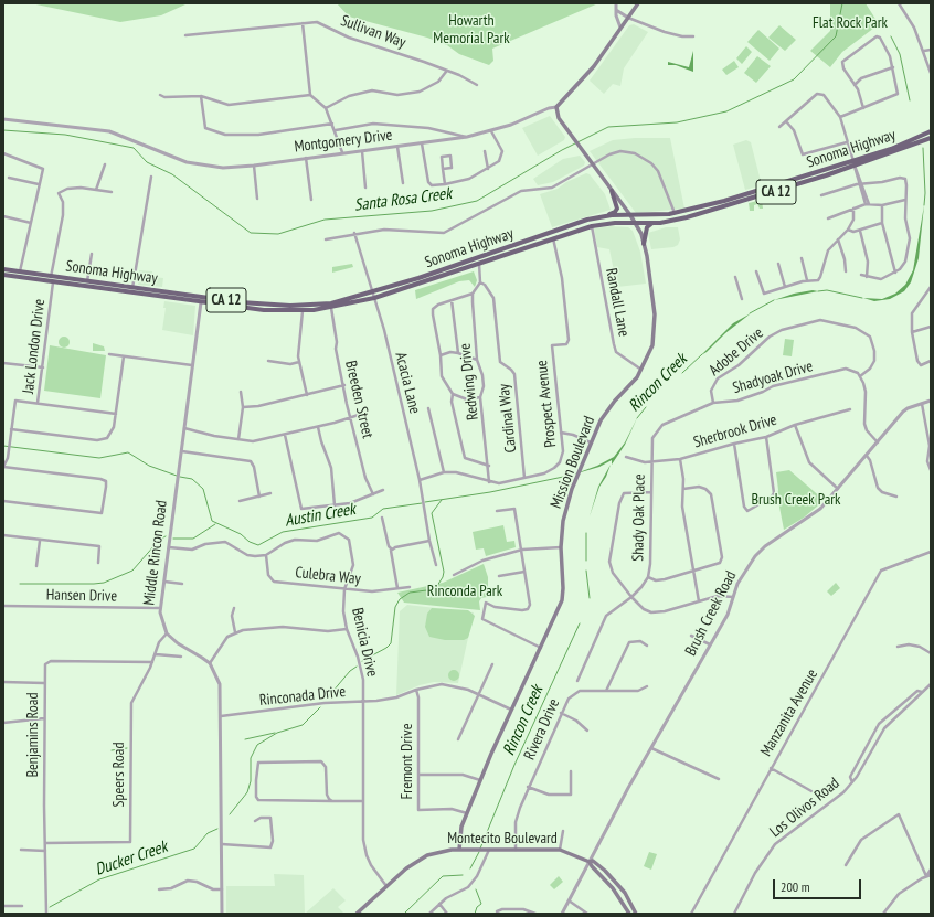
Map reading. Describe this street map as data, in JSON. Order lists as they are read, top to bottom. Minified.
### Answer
{"streets":{"main road":["Montgomery Drive","Sonoma Highway","CA 12","Mission Boulevard","Montecito Boulevard"],"street":["Sullivan Way","Randall Lane","Jack London Drive","Adobe Drive","Shadyoak Drive","Redwing Drive","Acacia Lane","Breeden Street","Prospect Avenue","Cardinal Way","Sherbrook Drive","Shady Oak Place","Middle Rincon Road","Culebra Way","Hansen Drive","Brush Creek Road","Benicia Drive","Rinconada Drive","Manzanita Avenue","Rivera Drive","Benjamins Road","Fremont Drive","Speers Road","Los Olivos Road"]},"crossings":[["Montgomery Drive","Mission Boulevard"],["Sonoma Highway","Randall Lane"],["Sonoma Highway","Jack London Drive"],["Sonoma Highway","Acacia Lane"],["Sonoma Highway","Breeden Street"],["Sonoma Highway","Prospect Avenue"],["Sonoma Highway","Mission Boulevard"],["Sonoma Highway","Middle Rincon Road"],["Randall Lane","Mission Boulevard"],["Adobe Drive","Shadyoak Drive"],["Shadyoak Drive","Sherbrook Drive"],["Shadyoak Drive","Shady Oak Place"],["Redwing Drive","Prospect Avenue"],["Acacia Lane","Prospect Avenue"],["Prospect Avenue","Cardinal Way"],["Sherbrook Drive","Shady Oak Place"],["Mission Boulevard","Rinconada Drive"],["Mission Boulevard","Fremont Drive"],["Mission Boulevard","Montecito Boulevard"],["Middle Rincon Road","Hansen Drive"],["Middle Rincon Road","Speers Road"],["Culebra Way","Benicia Drive"],["Brush Creek Road","Montecito Boulevard"],["Benicia Drive","Rinconada Drive"],["Benicia Drive","Montecito Boulevard"],["Rinconada Drive","Fremont Drive"],["Rivera Drive","Montecito Boulevard"],["Benjamins Road","Speers Road"]],"water":["Santa Rosa Creek","Rincon Creek","Austin Creek","Ducker Creek"],"parks":["Howarth Memorial Park","Flat Rock Park","Brush Creek Park","Rinconda Park"],"scale_bar":"200 m"}
